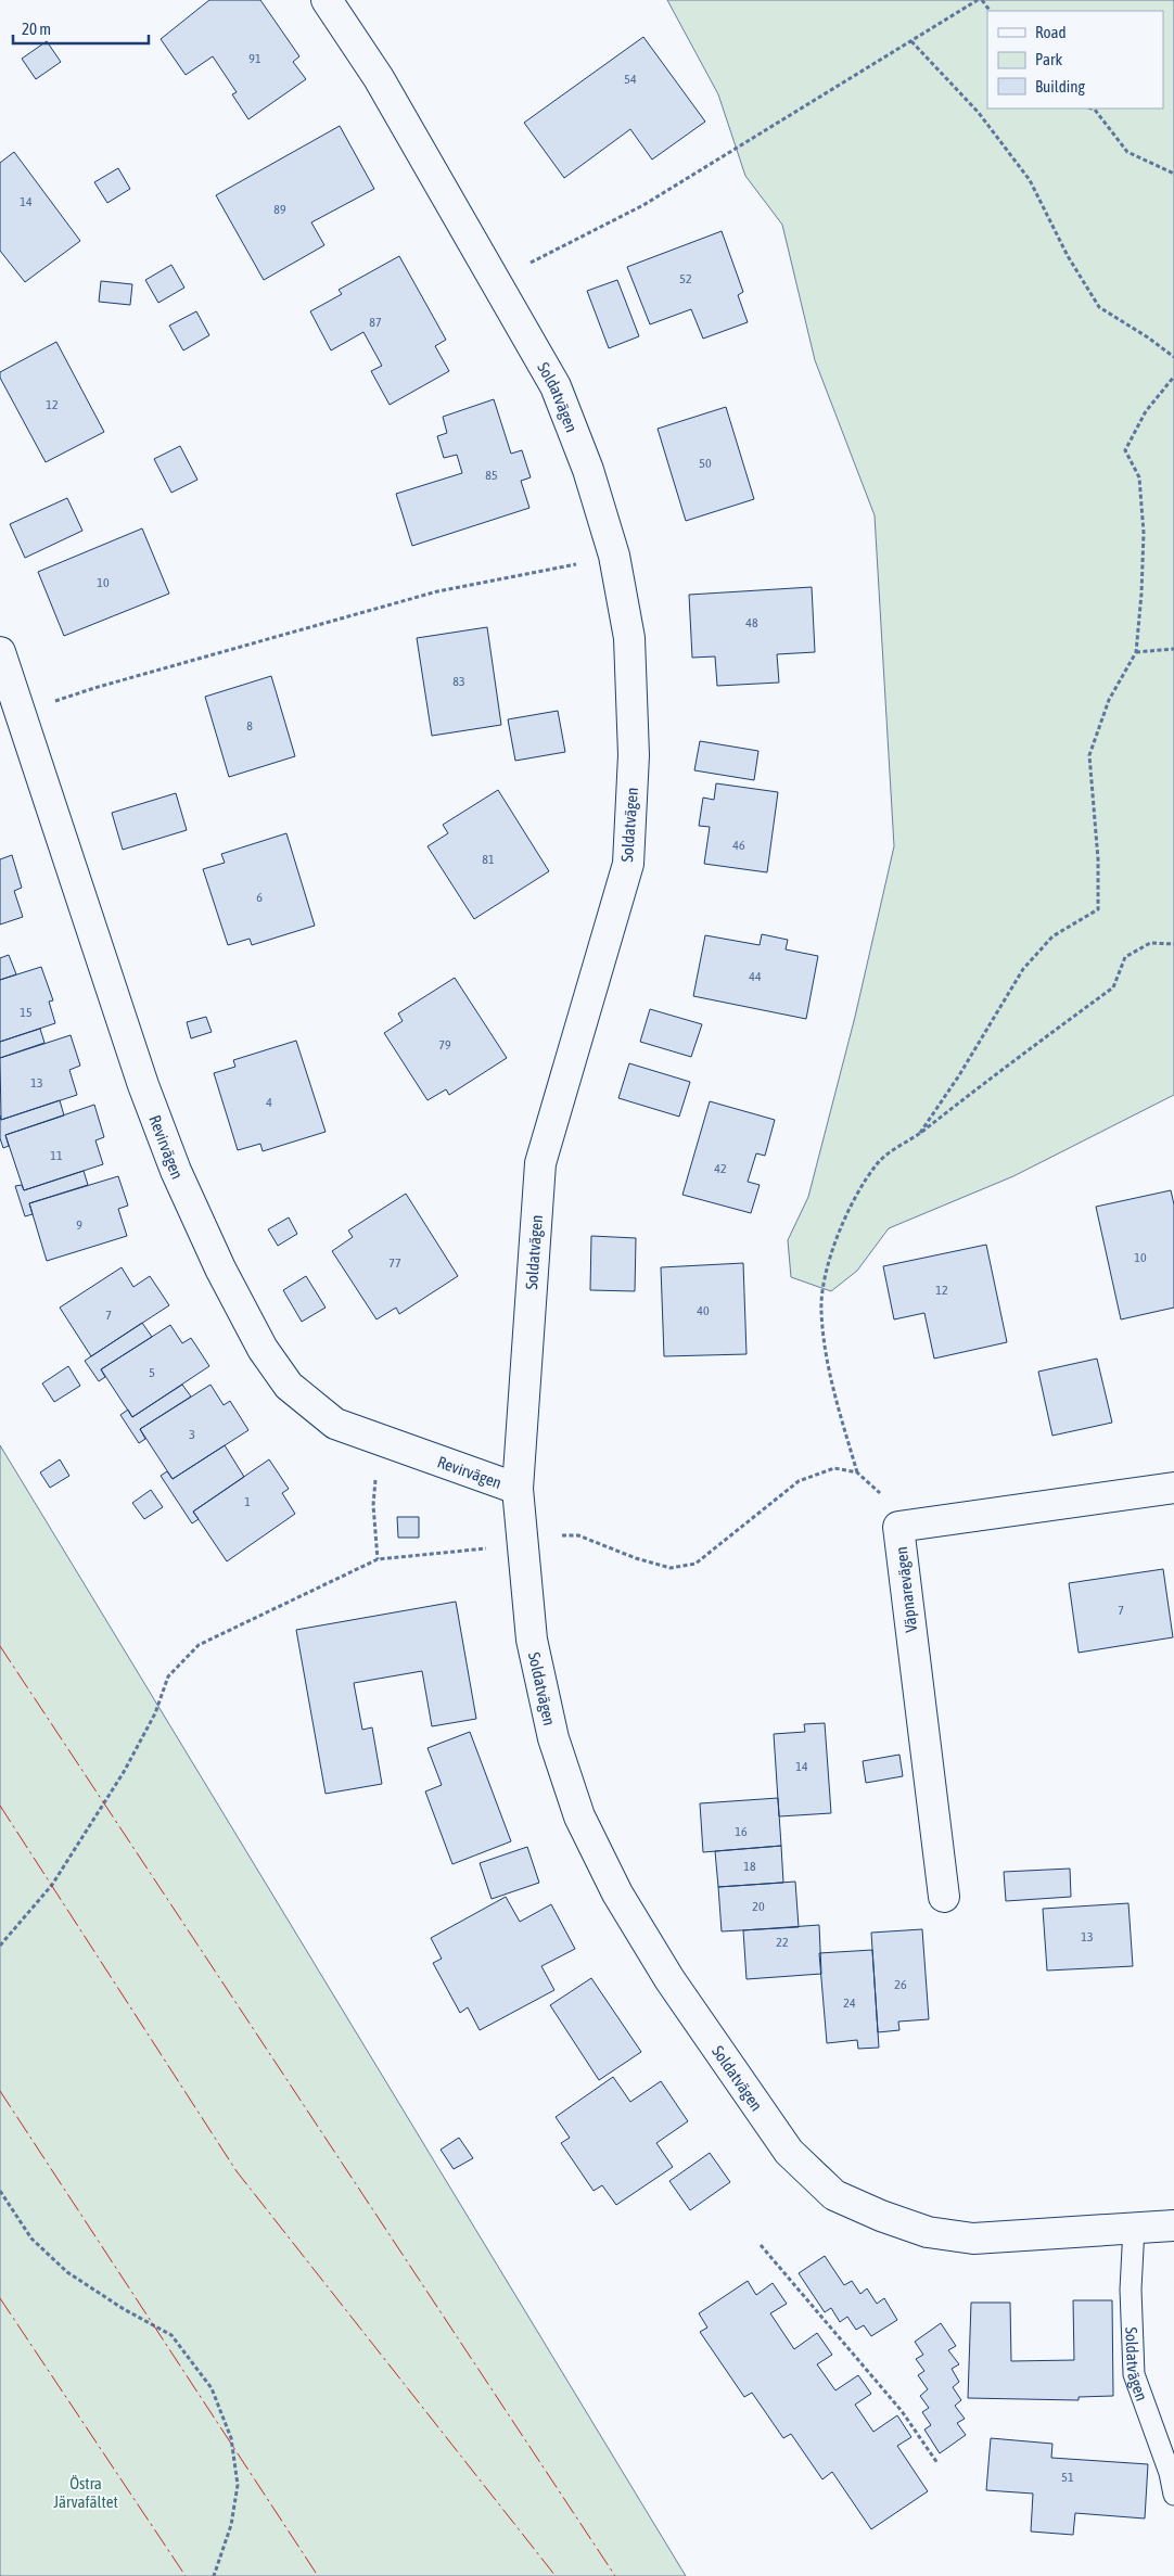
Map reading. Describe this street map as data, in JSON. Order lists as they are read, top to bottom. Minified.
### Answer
{"streets":{"street":["Soldatvägen","Revirvägen","Väpnarevägen"]},"crossings":[["Soldatvägen","Revirvägen"]],"parks":["Östra Järvafältet"],"house_numbers":["91","54","14","89","52","87","12","50","85","10","48","83","8","46","81","6","44","15","79","13","4","11","42","9","10","77","12","40","7","5","3","1","7","14","16","18","20","13","22","26","24","51"],"legend":["Road","Park","Building"],"scale_bar":"20 m"}
